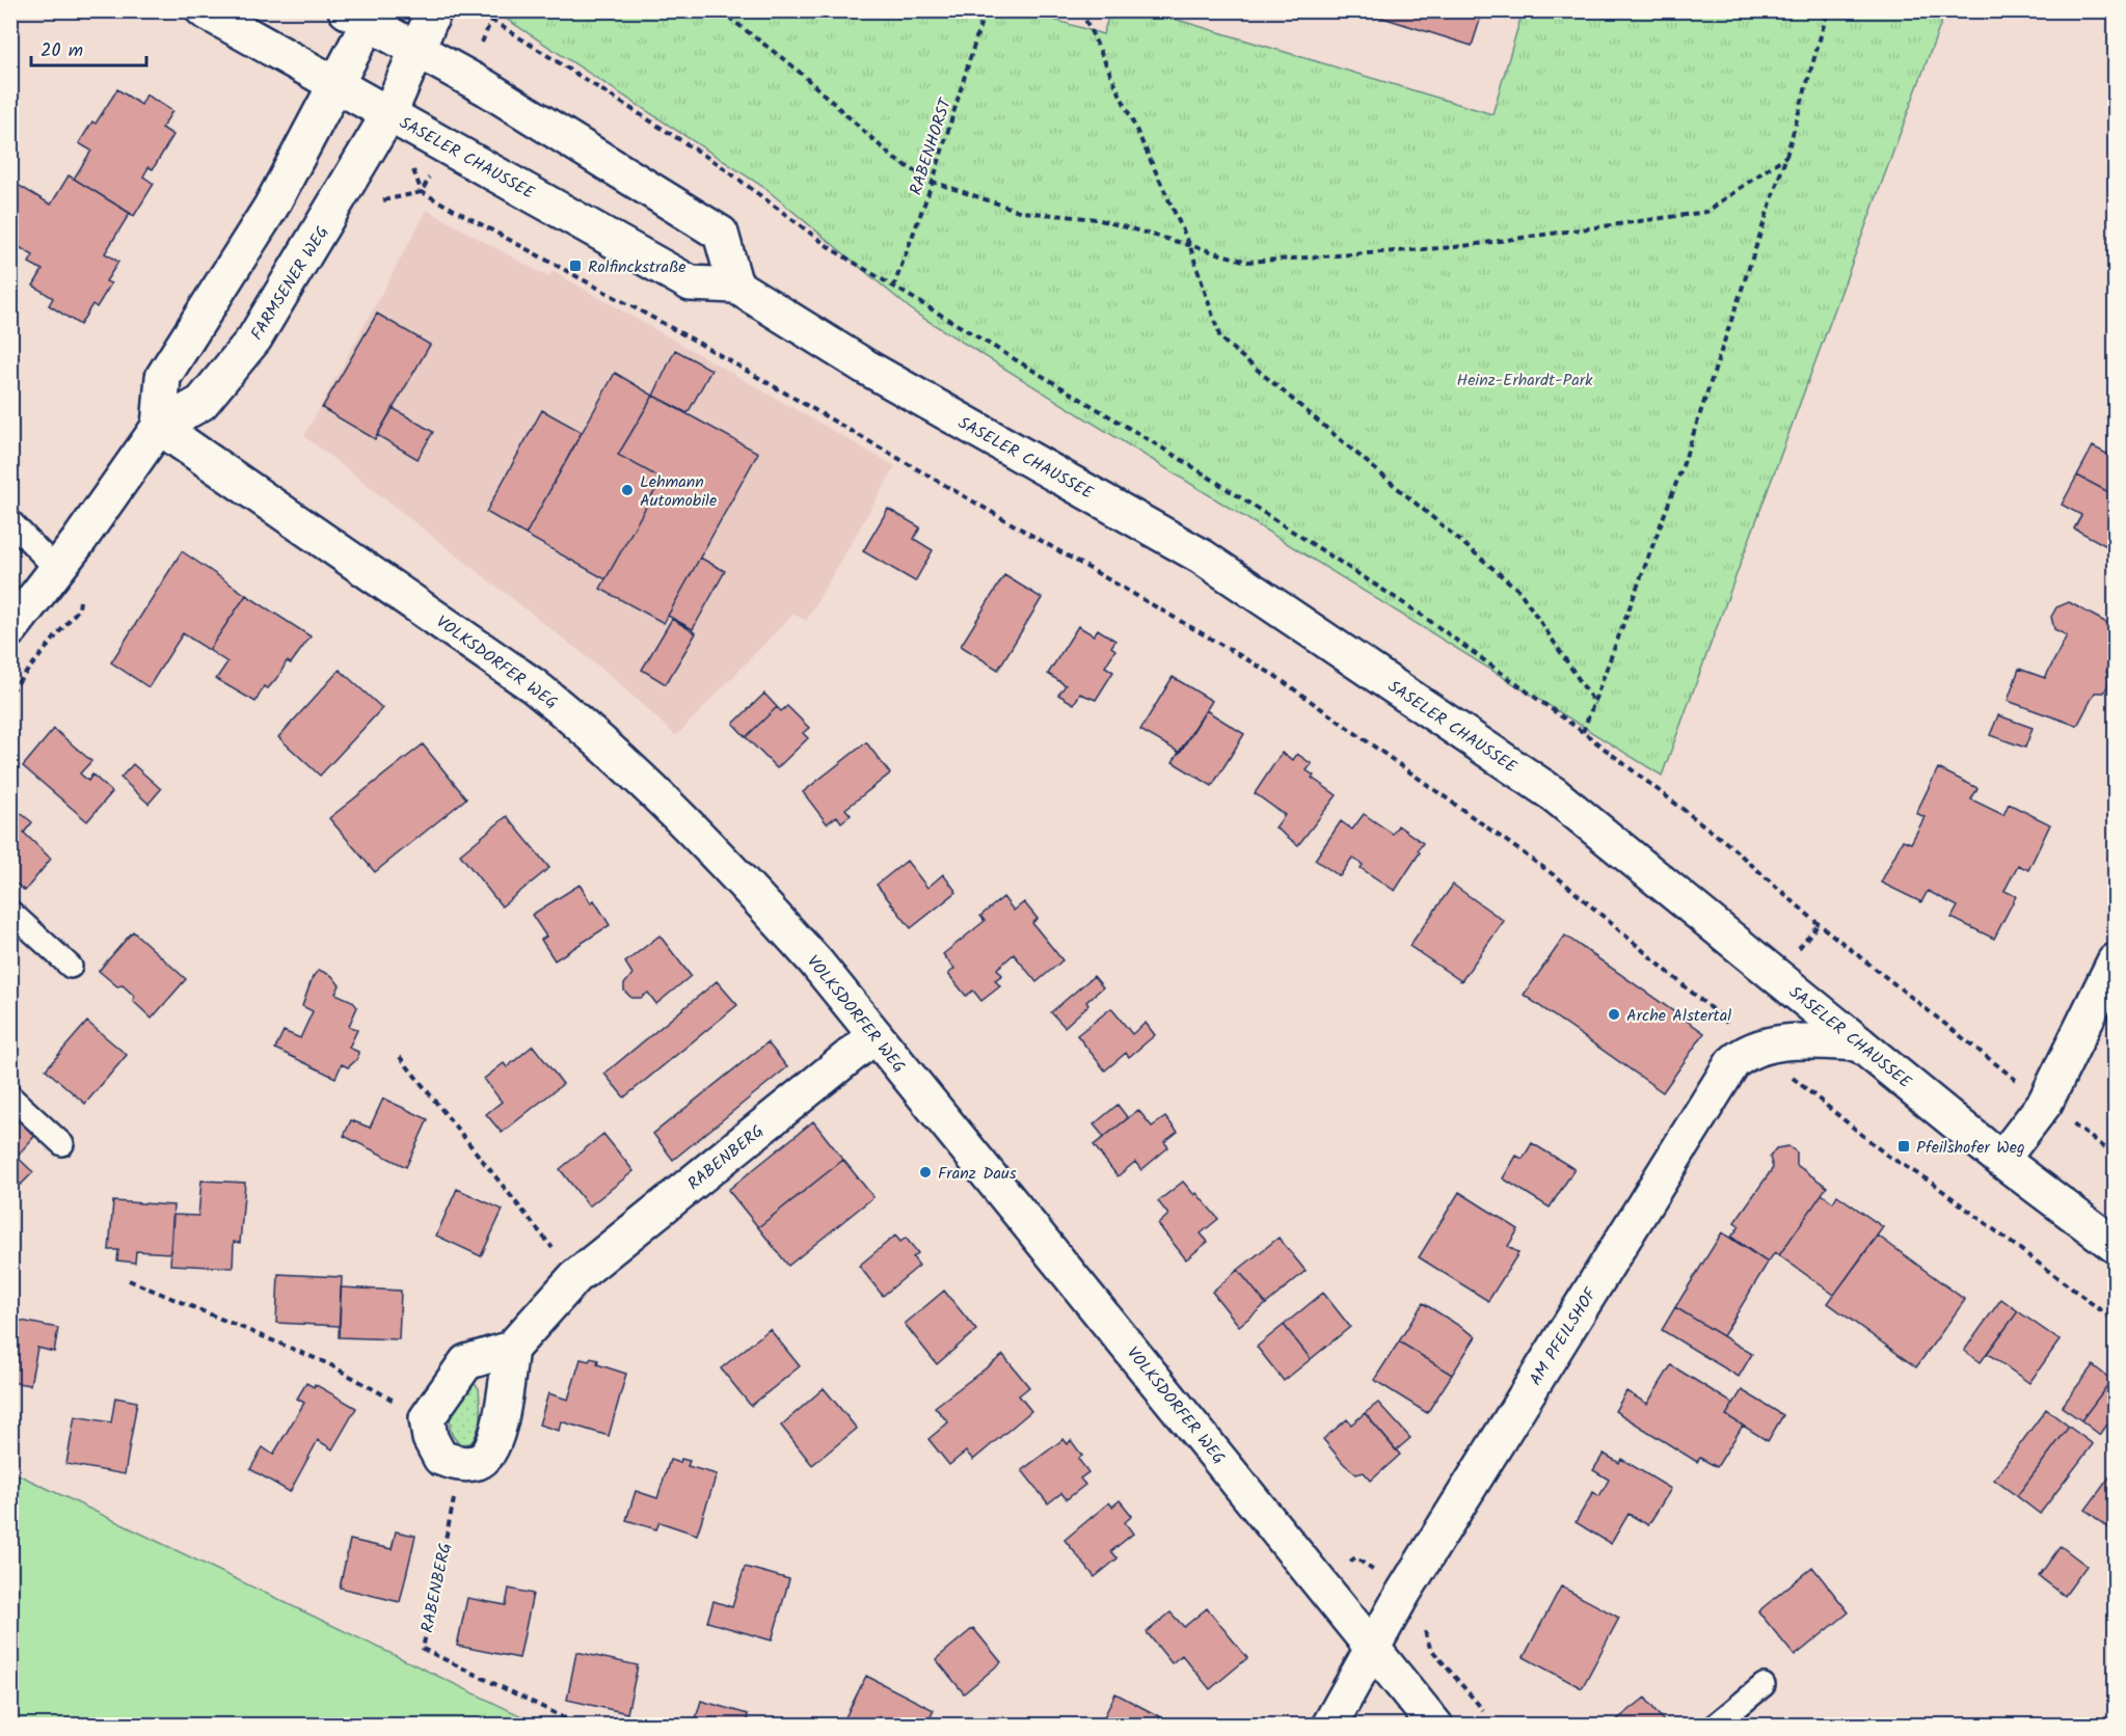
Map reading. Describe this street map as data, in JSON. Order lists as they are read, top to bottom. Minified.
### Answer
{"streets":{"main road":["SASELER CHAUSSEE","FARMSENER WEG","VOLKSDORFER WEG","RABENBERG","AM PFEILSHOF"],"path":["RABENHORST"]},"crossings":[["SASELER CHAUSSEE","FARMSENER WEG"],["SASELER CHAUSSEE","AM PFEILSHOF"],["FARMSENER WEG","VOLKSDORFER WEG"],["VOLKSDORFER WEG","RABENBERG"],["VOLKSDORFER WEG","AM PFEILSHOF"]],"parks":["Heinz-Erhardt-Park"],"places":{"transit":["Rolfinckstraße","Pfeilshofer Weg"],"other":["Lehmann Automobile","Arche Alstertal","Franz Daus"]},"scale_bar":"20 m"}
